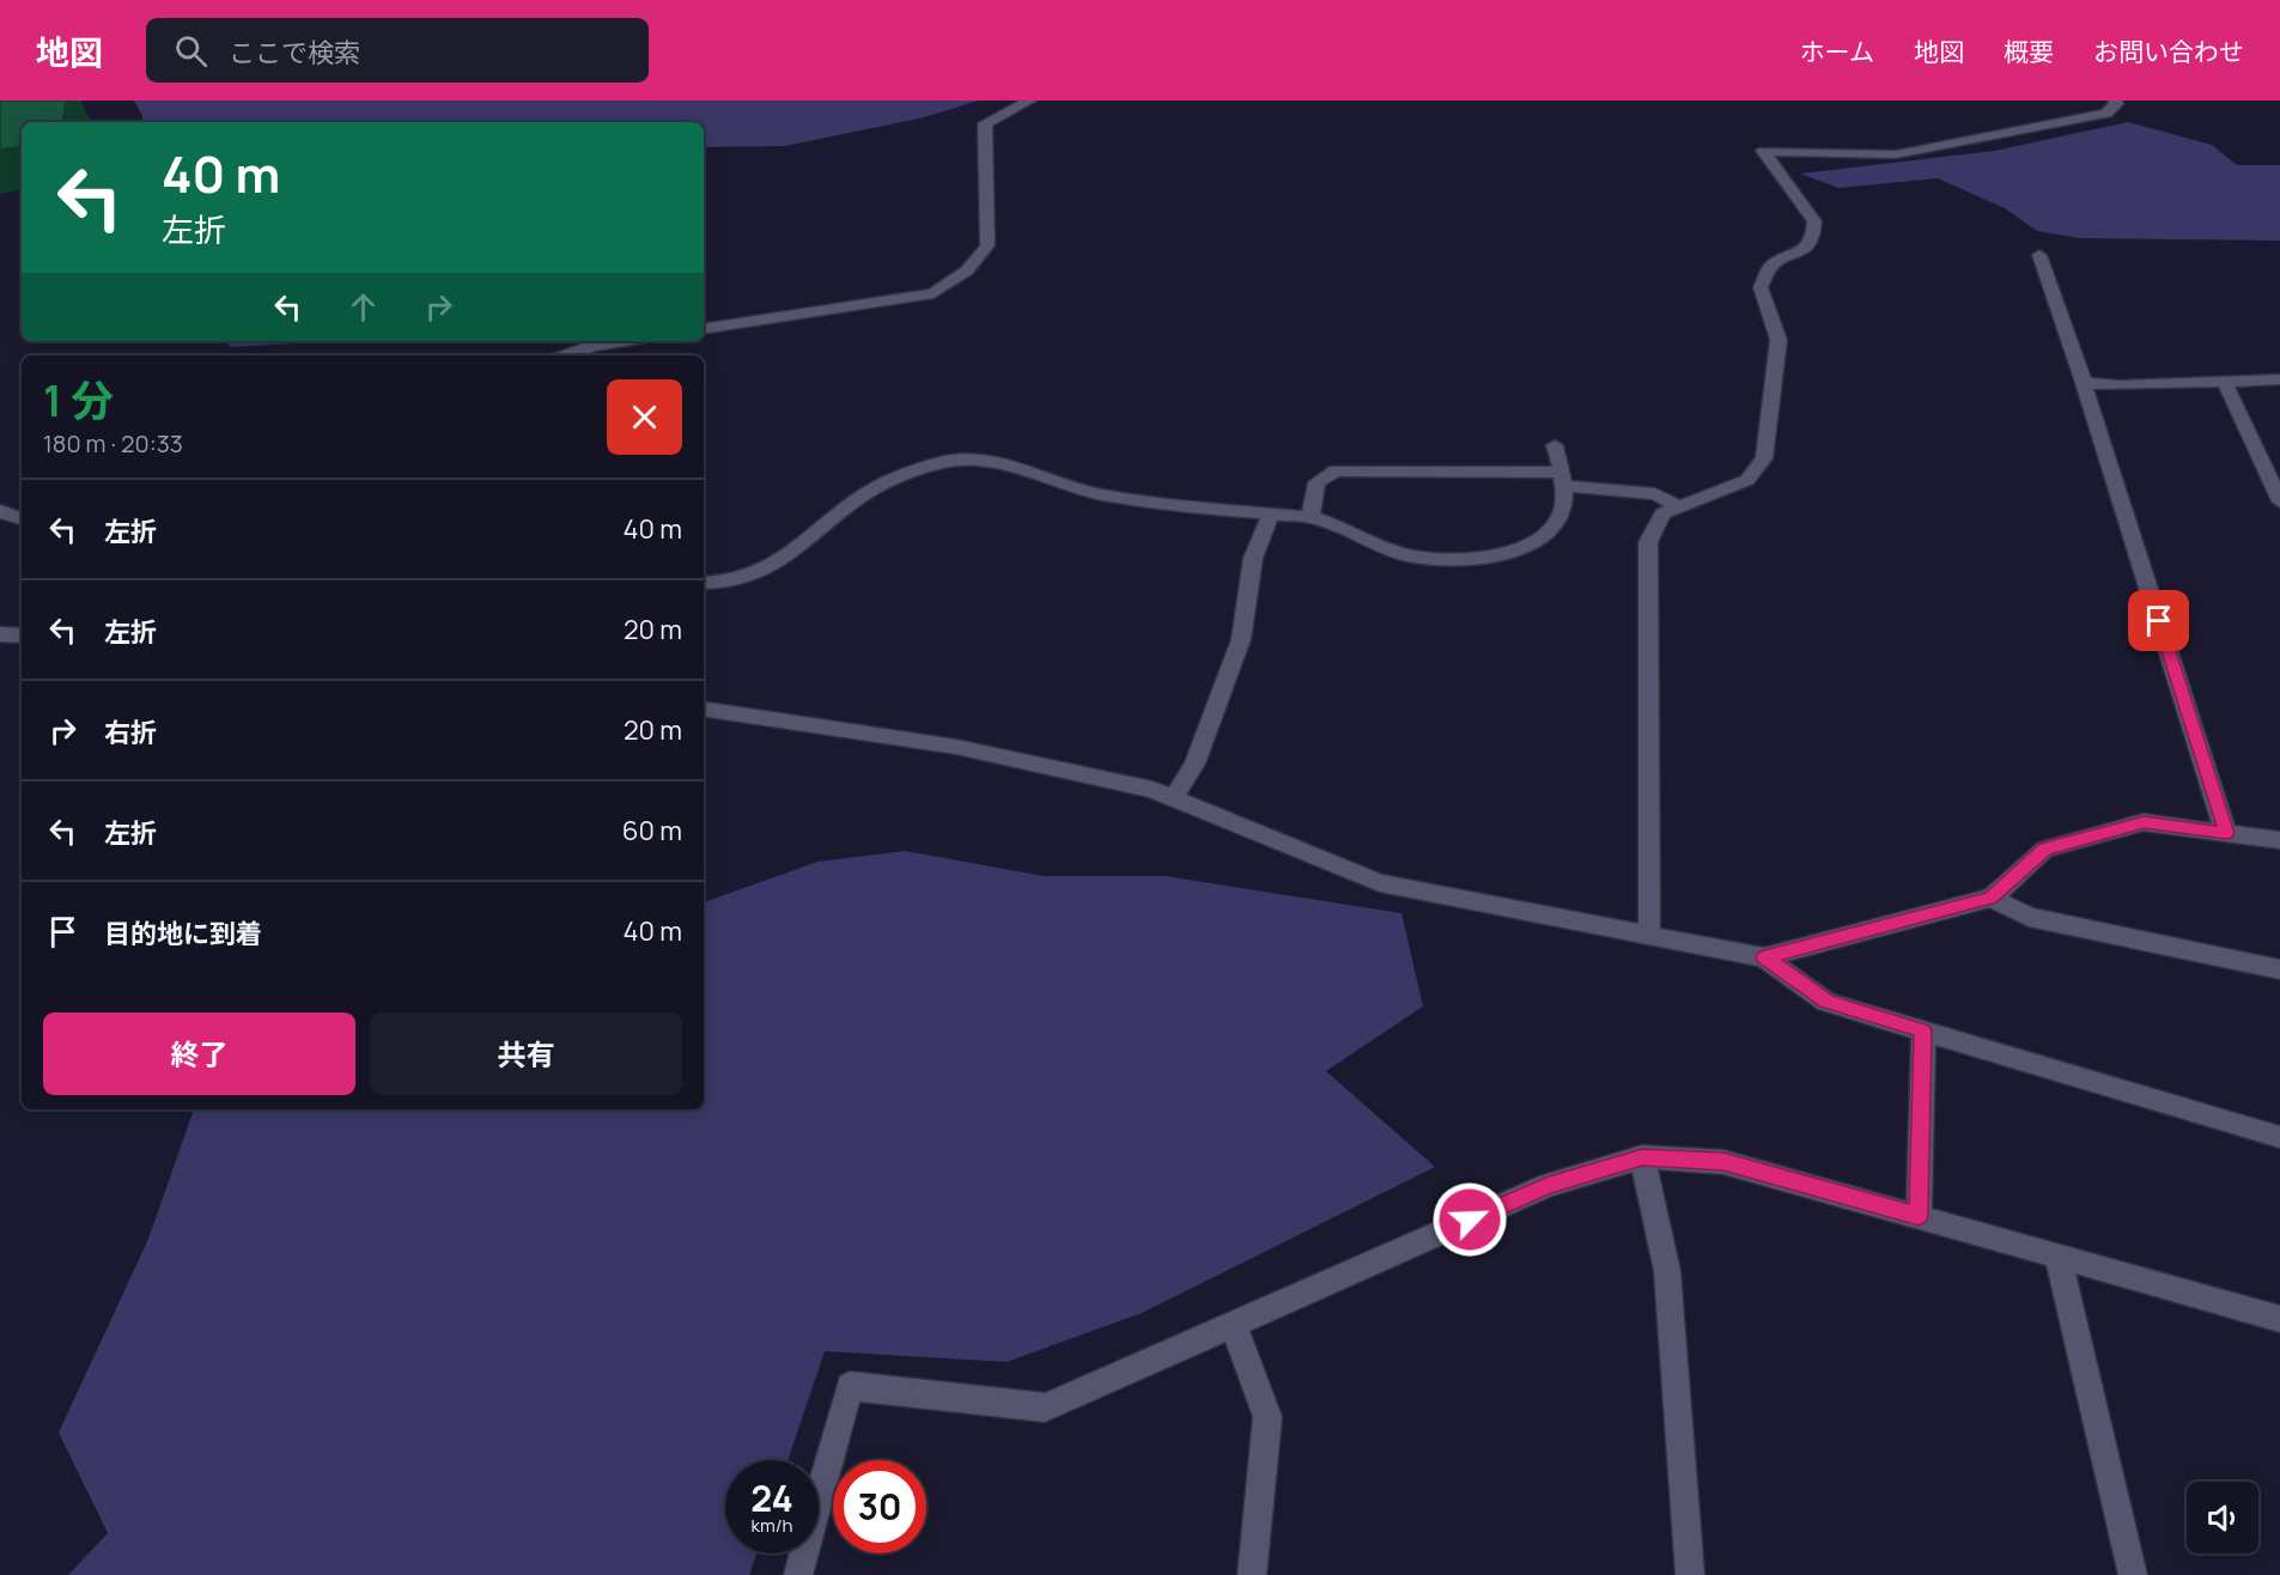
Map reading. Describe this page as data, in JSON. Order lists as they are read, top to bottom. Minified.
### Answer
{"page":{"header":"地図","search":"ここで検索","nav":["ホーム","地図","概要","お問い合わせ"],"turn":["40 m","左折"],"heading":["1 分","180 m · 20:33"],"list":[{"name":"左折","value":"40 m"},{"name":"左折","value":"20 m"},{"name":"右折","value":"20 m"},{"name":"左折","value":"60 m"},{"name":"目的地に到着","value":"40 m"}],"buttons":["終了","共有"],"speed":"24 km/h","limit":"30"}}
